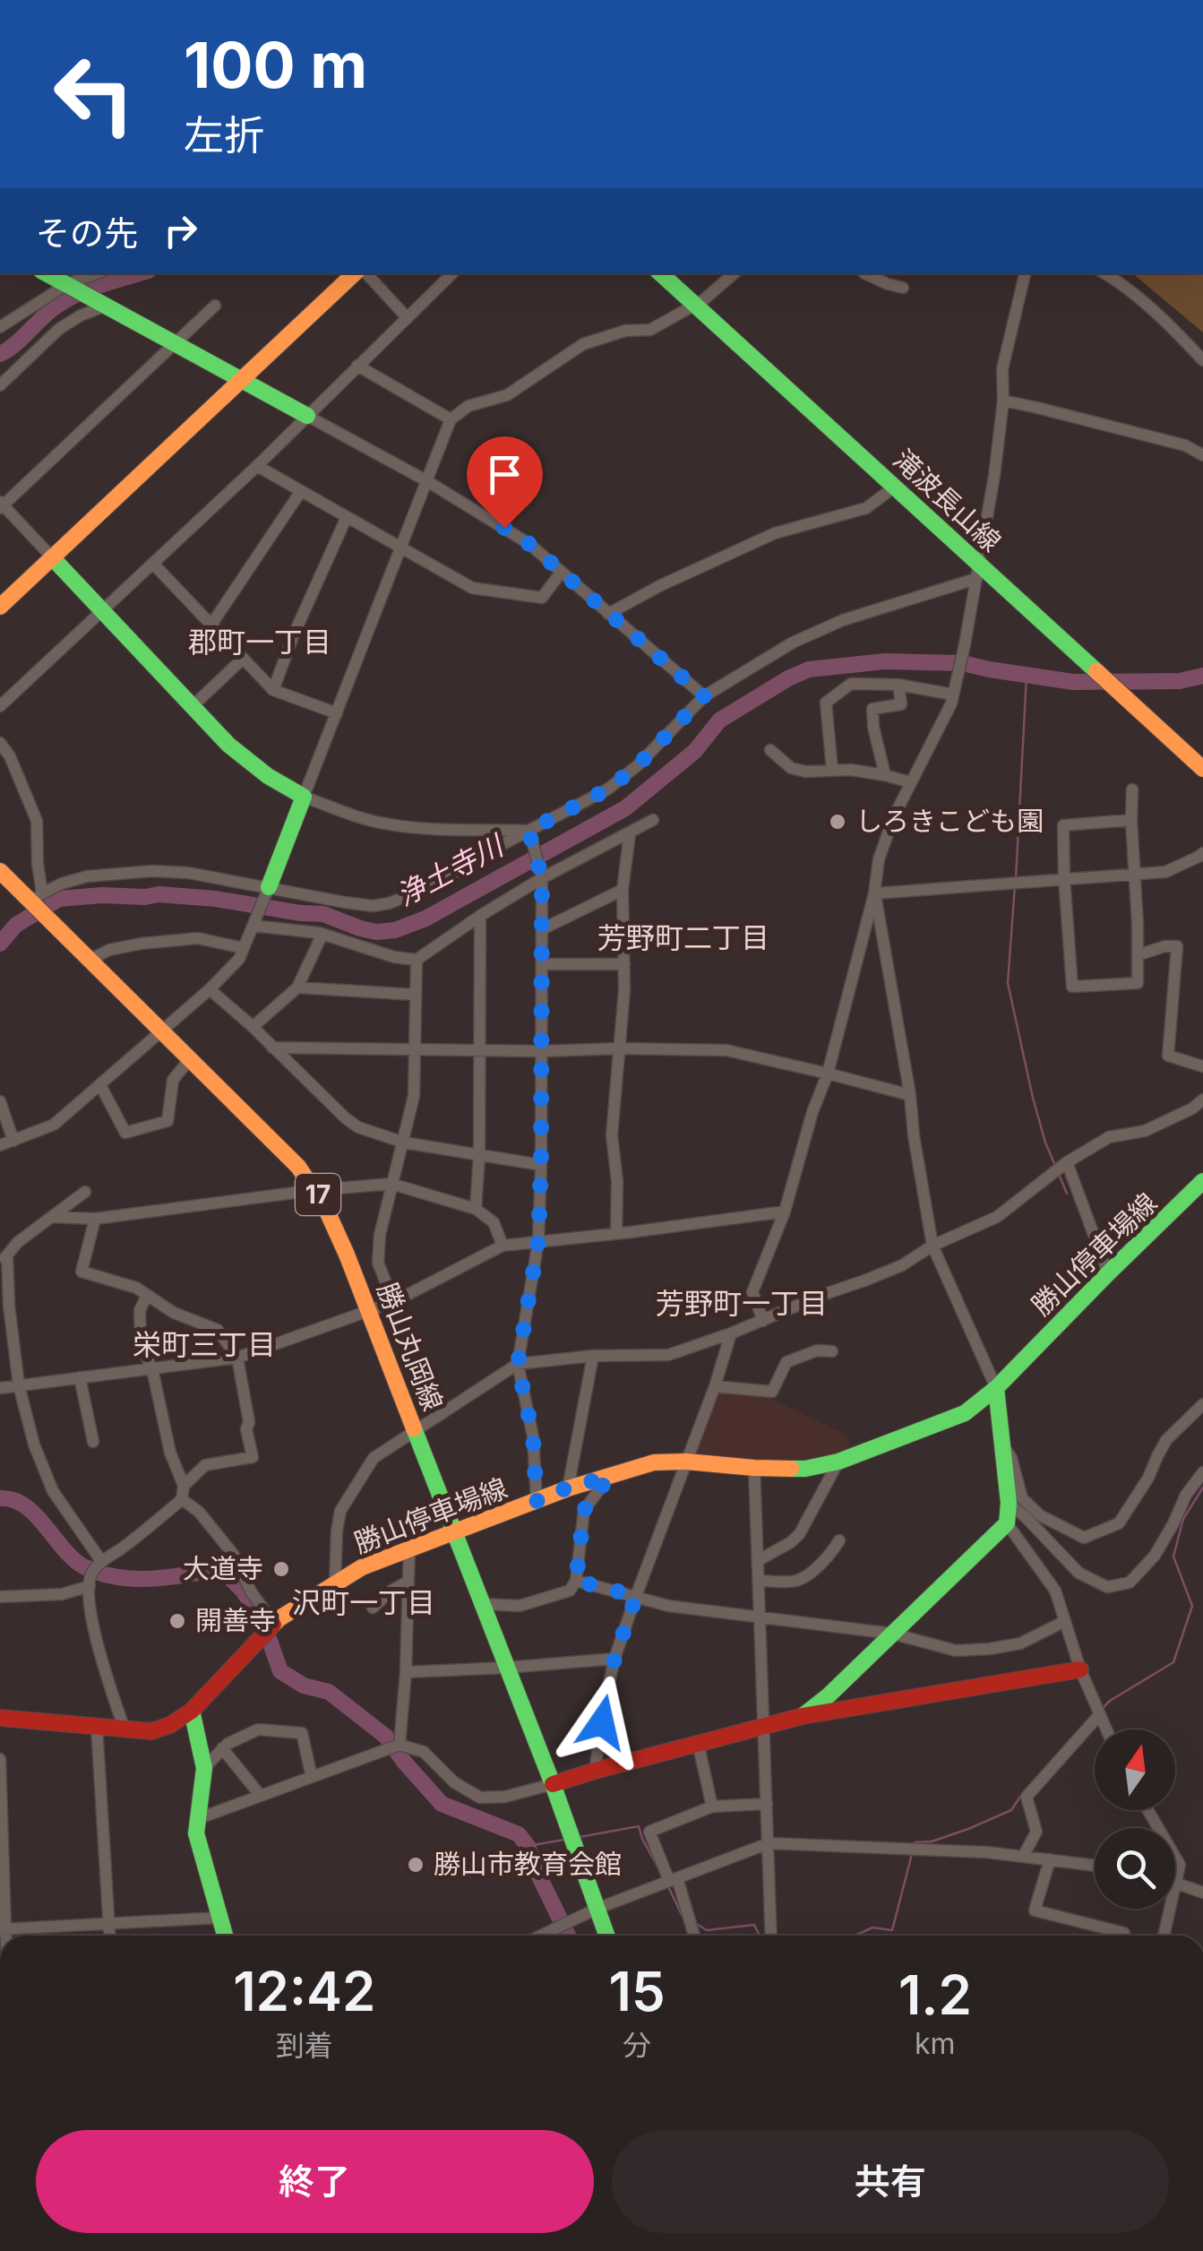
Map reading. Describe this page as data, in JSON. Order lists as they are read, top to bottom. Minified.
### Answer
{"streets":{"main road":["滝波長山線","17","勝山停車場線","勝山丸岡線"]},"crossings":[["勝山停車場線","勝山丸岡線"]],"districts":["郡町一丁目","芳野町二丁目","芳野町一丁目","栄町三丁目","沢町一丁目"],"water":["浄土寺川"],"places":["しろきこども園","大道寺","開善寺","勝山市教育会館"],"north":"top","page":{"turn":["100 m","左折"],"then":"その先","eta":["12:42","到着","15","分","1.2","km"],"buttons":["終了","共有"]}}
